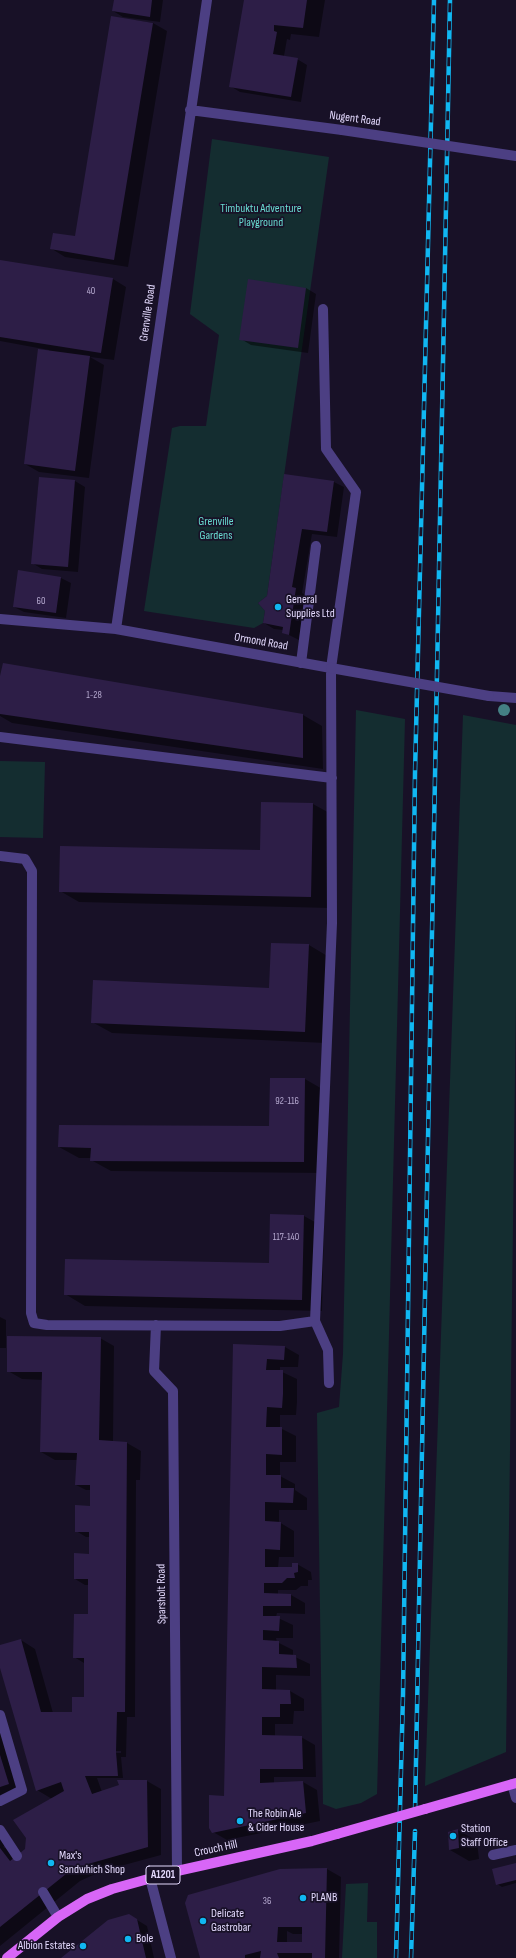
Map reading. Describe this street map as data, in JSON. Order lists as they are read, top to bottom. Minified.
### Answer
{"streets":{"main road":["Crouch Hill","A1201"],"street":["Nugent Road","Grenville Road","Ormond Road","Sparsholt Road"]},"crossings":[["Nugent Road","Grenville Road"],["Grenville Road","Ormond Road"],["Sparsholt Road","Crouch Hill"]],"parks":["Timbuktu Adventure Playground","Grenville Gardens"],"places":["General Supplies Ltd","The Robin Ale & Cider House","Station Staff Office","Max's Sandwhich Shop","PLANB","Delicate Gastrobar","Bole","Albion Estates"],"house_numbers":["40","60","1-28","92-116","117-140","36"]}
